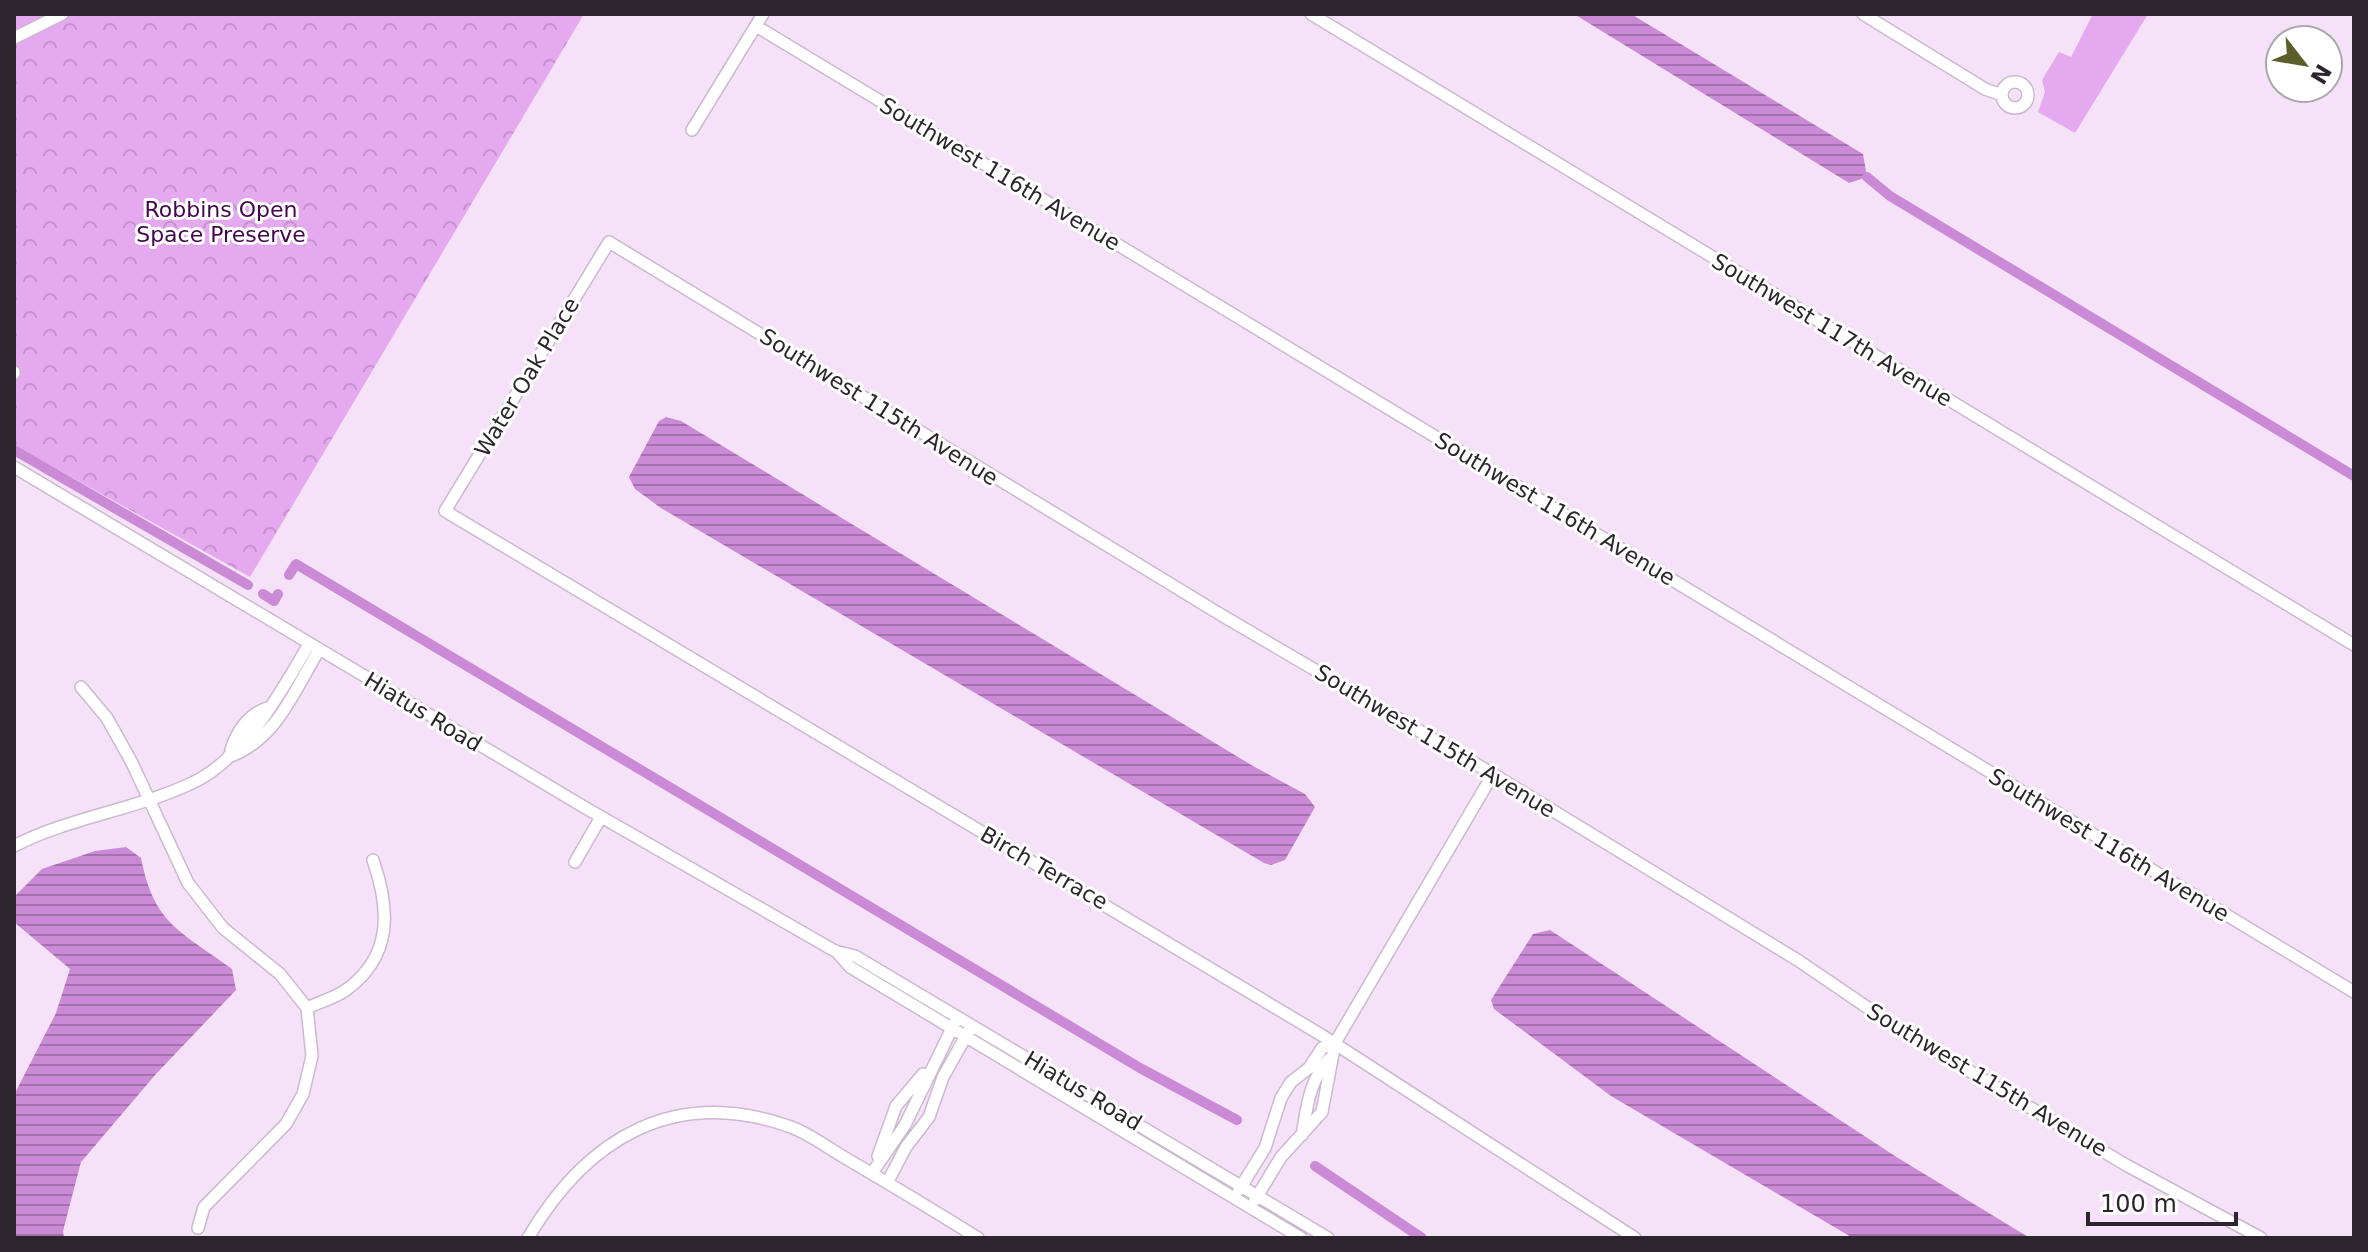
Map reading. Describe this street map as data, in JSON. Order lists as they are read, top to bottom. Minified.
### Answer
{"streets":{"street":["Southwest 116th Avenue","Southwest 117th Avenue","Water Oak Place","Southwest 115th Avenue","Hiatus Road","Birch Terrace"]},"crossings":[["Water Oak Place","Southwest 115th Avenue"],["Water Oak Place","Birch Terrace"]],"parks":["Robbins Open Space Preserve"],"scale_bar":"100 m","north":"bottom right"}
